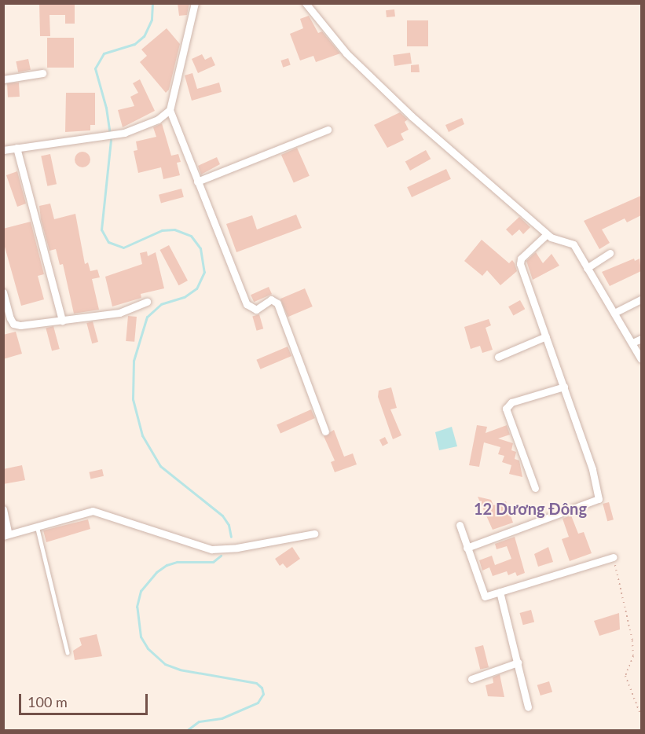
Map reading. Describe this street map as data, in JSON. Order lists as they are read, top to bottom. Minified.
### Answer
{"districts":["12 Dương Đông"],"scale_bar":"100 m"}
